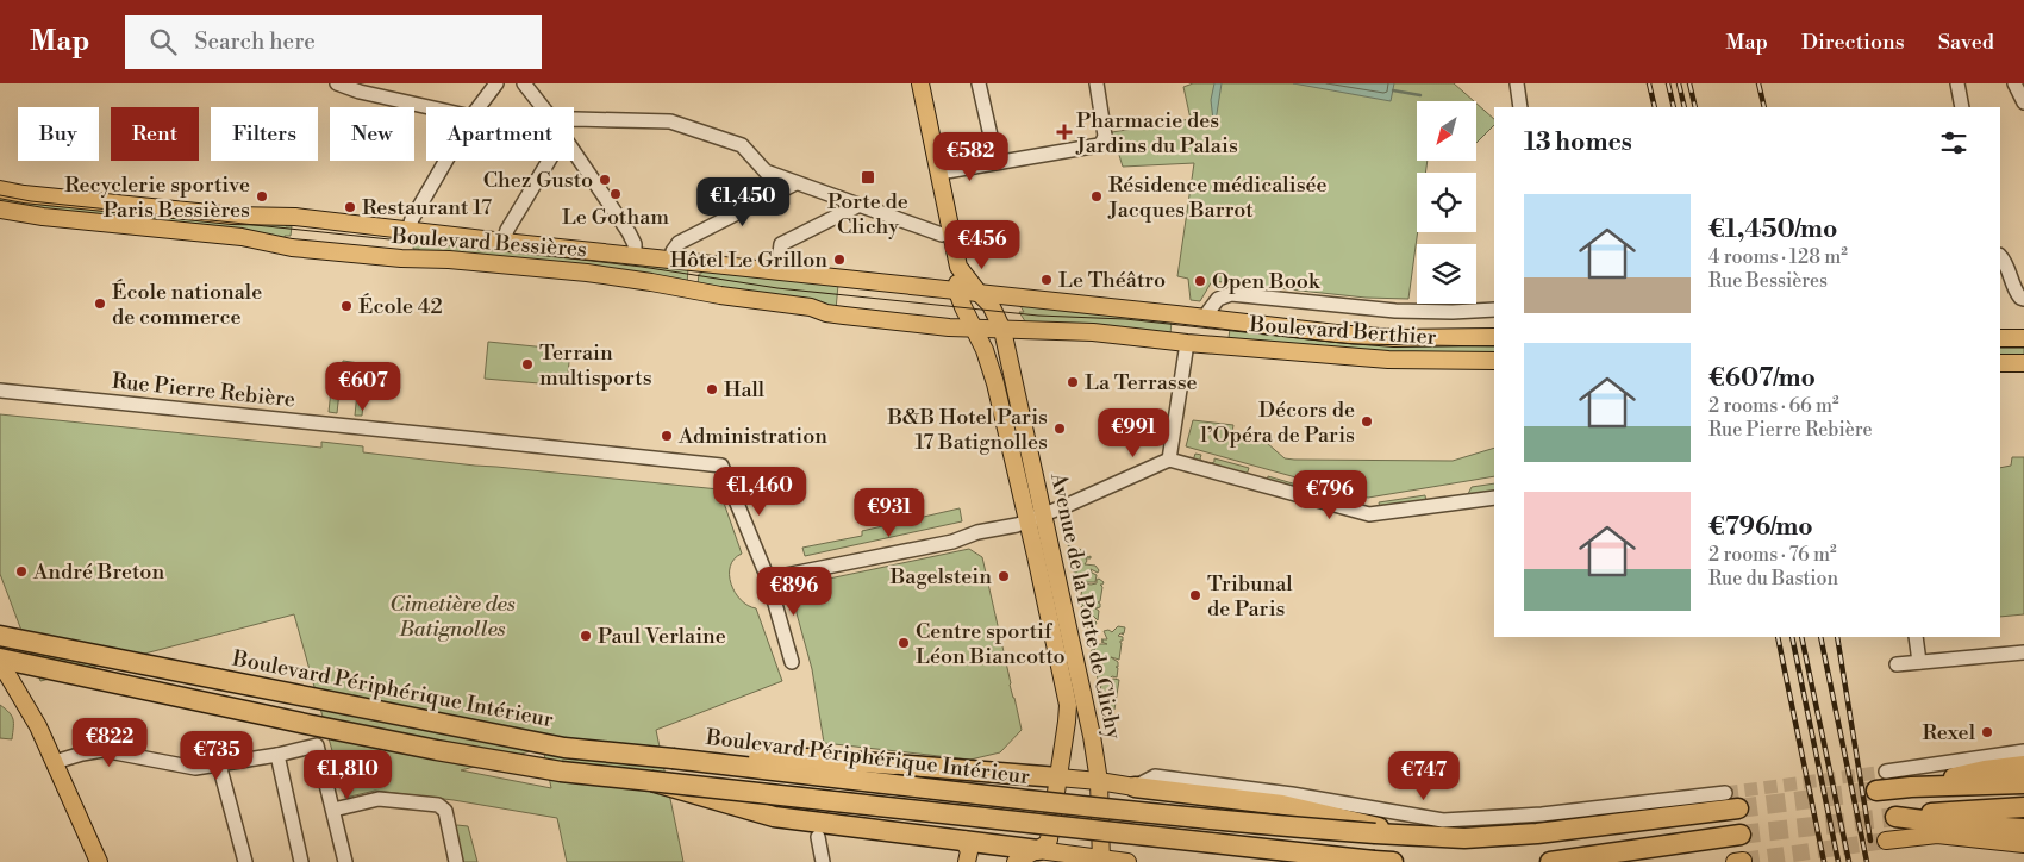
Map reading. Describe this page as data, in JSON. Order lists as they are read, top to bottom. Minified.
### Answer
{"streets":{"highway":["Boulevard Périphérique Intérieur"],"main road":["Boulevard Bessières","Boulevard Berthier","Avenue de la Porte de Clichy"],"street":["Rue Pierre Rebière"]},"crossings":[["Boulevard Bessières","Boulevard Berthier"],["Boulevard Bessières","Avenue de la Porte de Clichy"],["Boulevard Berthier","Avenue de la Porte de Clichy"]],"parks":["Cimetière des Batignolles"],"places":{"health":["Pharmacie des Jardins du Palais"],"transit":["Porte de Clichy"],"other":["Chez Gusto","Le Gotham","Recyclerie sportive Paris Bessières","Résidence médicalisée Jacques Barrot","Restaurant 17","Hôtel Le Grillon","Le Théâtro","Open Book","École nationale de commerce","École 42","Terrain multisports","La Terrasse","Hall","Décors de l’Opéra de Paris","B&B Hotel Paris 17 Batignolles","Administration","André Breton","Bagelstein","Tribunal de Paris","Paul Verlaine","Centre sportif Léon Biancotto","Rexel"]},"north":"bottom left","page":{"header":"Map","search":"Search here","nav":["Map","Directions","Saved"],"chip":["Buy","Rent","Filters","New","Apartment"],"heading":"13 homes","price":["€582","€1,450","€456","€607","€991","€1,460","€796","€931","€896","€822","€735","€1,810","€747"],"list":[{"name":"€1,450/mo","note":"4 rooms · 128 m² · Rue Bessières"},{"name":"€607/mo","note":"2 rooms · 66 m² · Rue Pierre Rebière"},{"name":"€796/mo","note":"2 rooms · 76 m² · Rue du Bastion"}]}}
